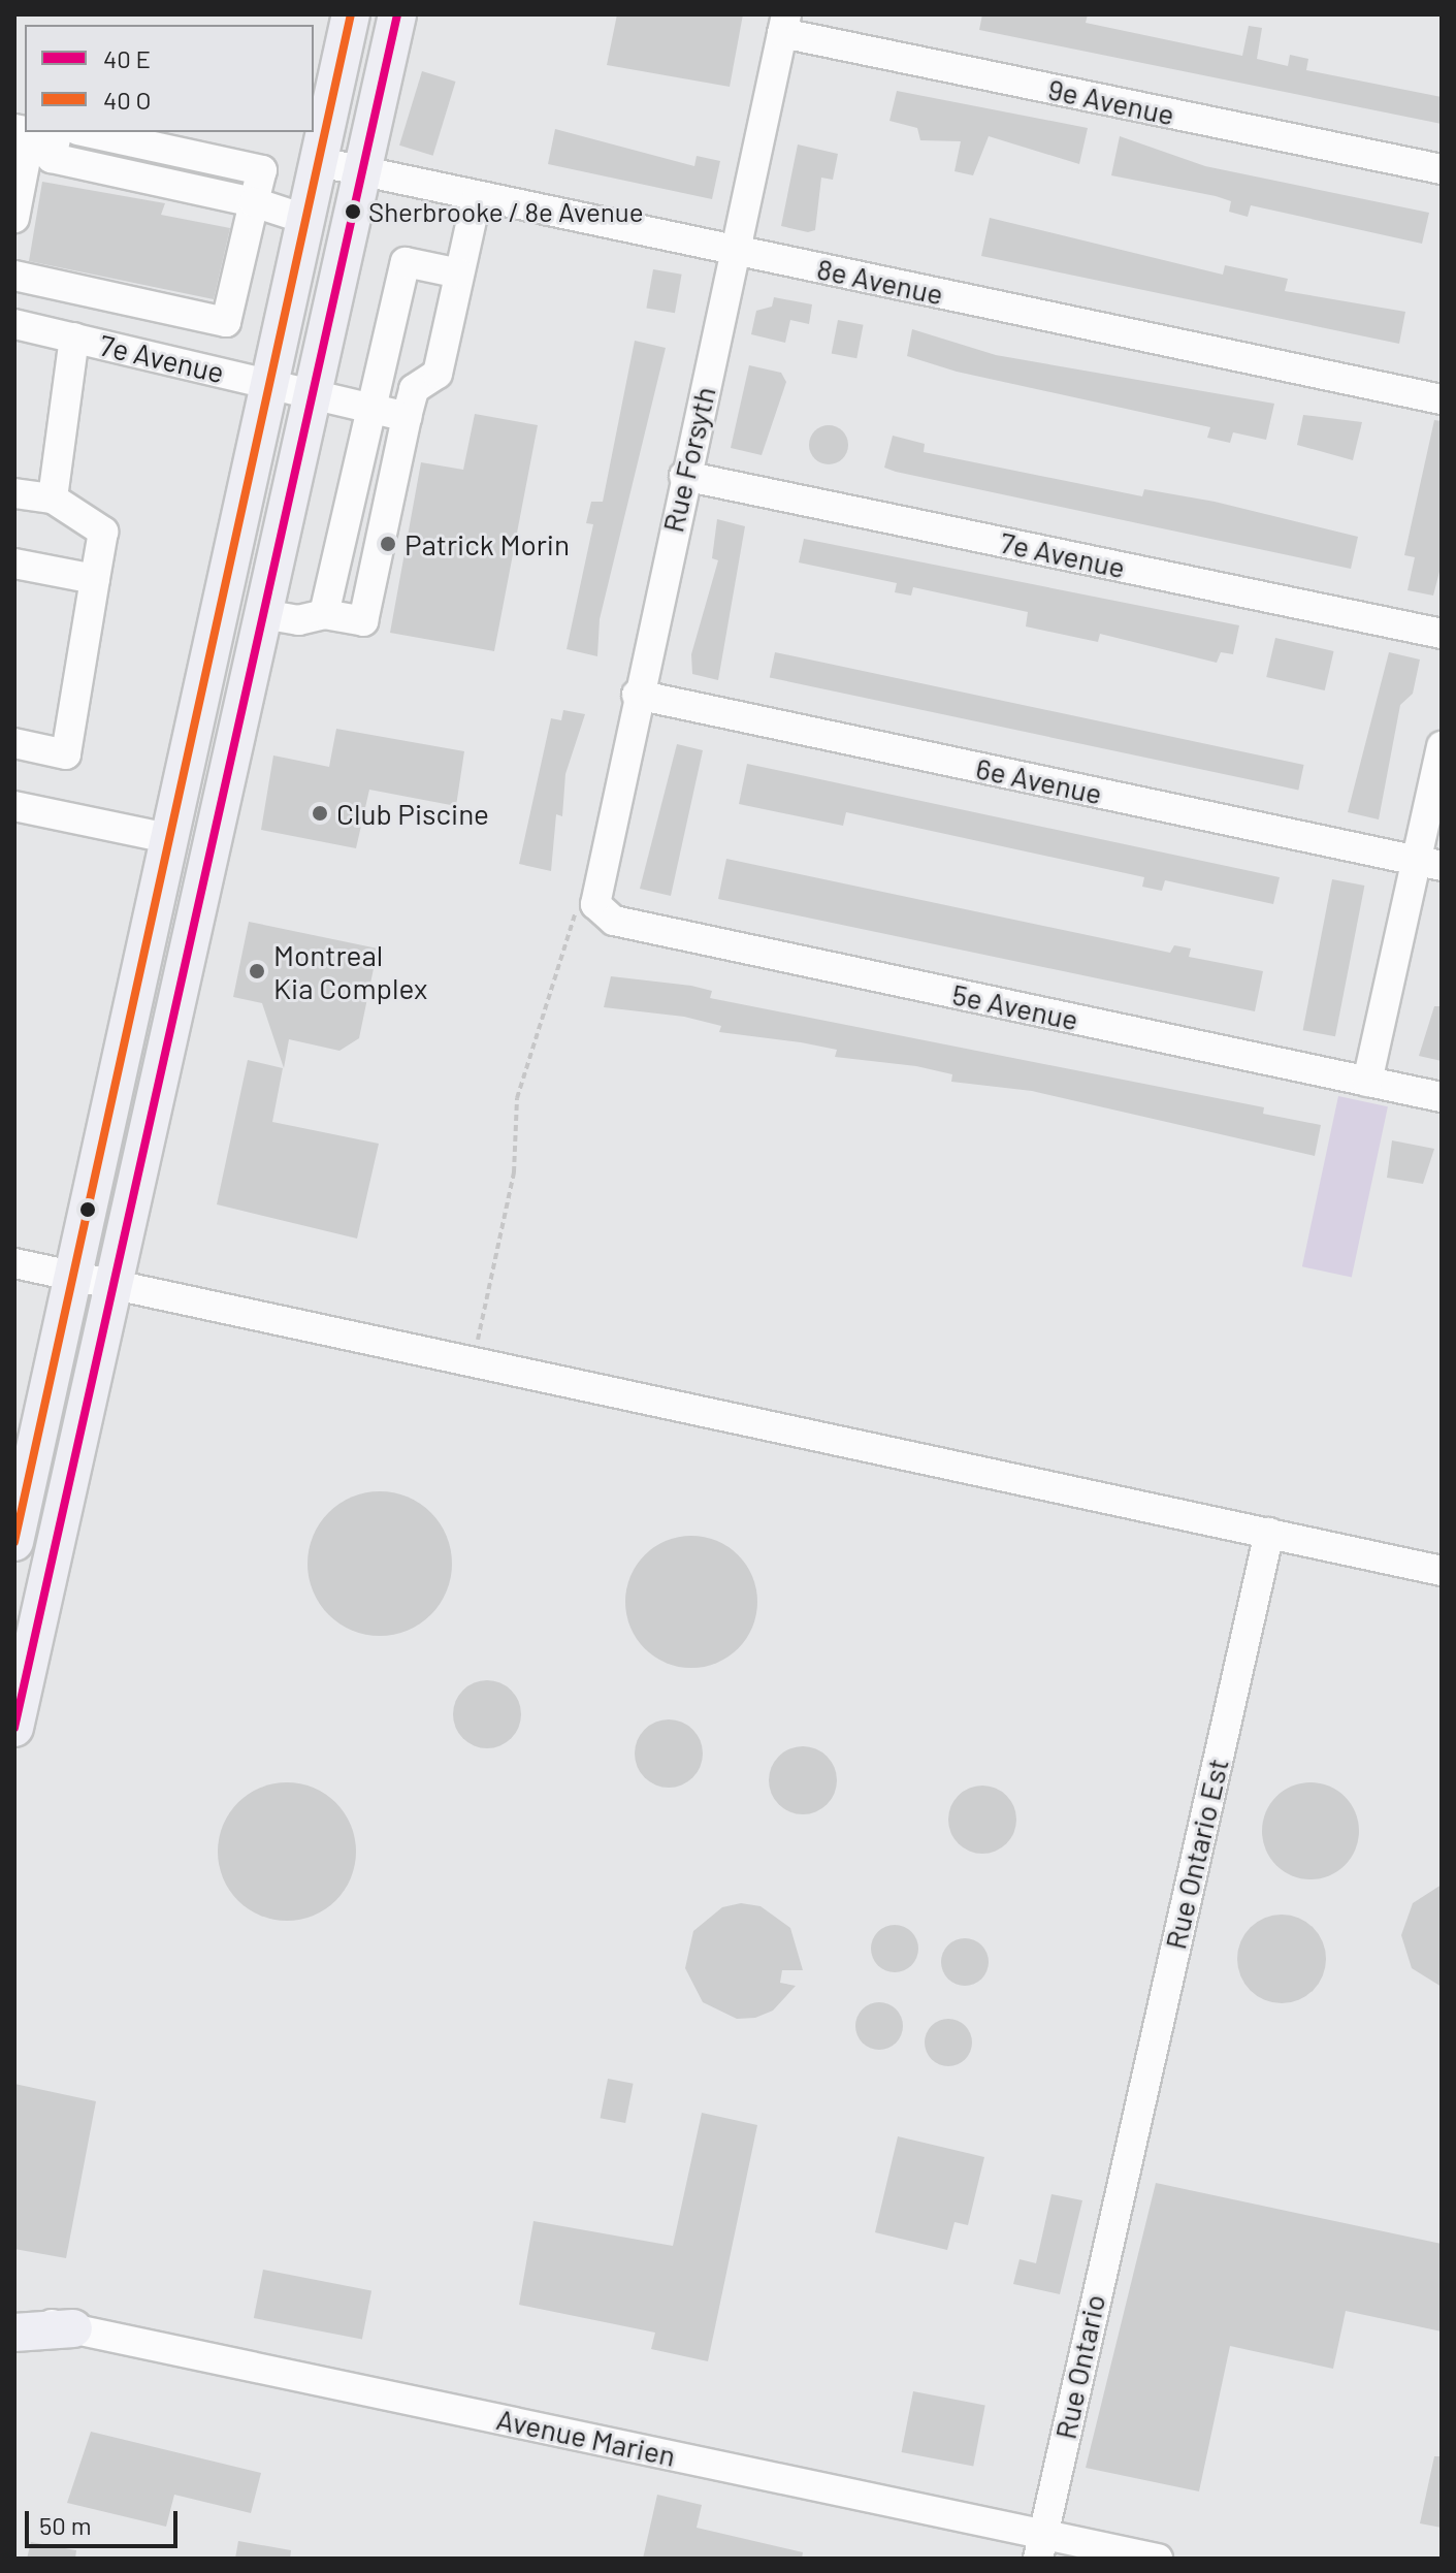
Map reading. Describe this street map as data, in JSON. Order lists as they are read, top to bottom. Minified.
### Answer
{"streets":{"street":["9e Avenue","8e Avenue","7e Avenue","Rue Forsyth","6e Avenue","5e Avenue","Rue Ontario Est","Rue Ontario","Avenue Marien"]},"crossings":[["9e Avenue","Rue Forsyth"],["8e Avenue","Rue Forsyth"],["7e Avenue","Rue Forsyth"],["Rue Forsyth","6e Avenue"],["Rue Forsyth","5e Avenue"],["Rue Ontario Est","Rue Ontario"],["Rue Ontario","Avenue Marien"]],"places":["Sherbrooke / 8e Avenue","Patrick Morin","Club Piscine","Montreal Kia Complex"],"legend":["40 E","40 O"],"scale_bar":"50 m"}
